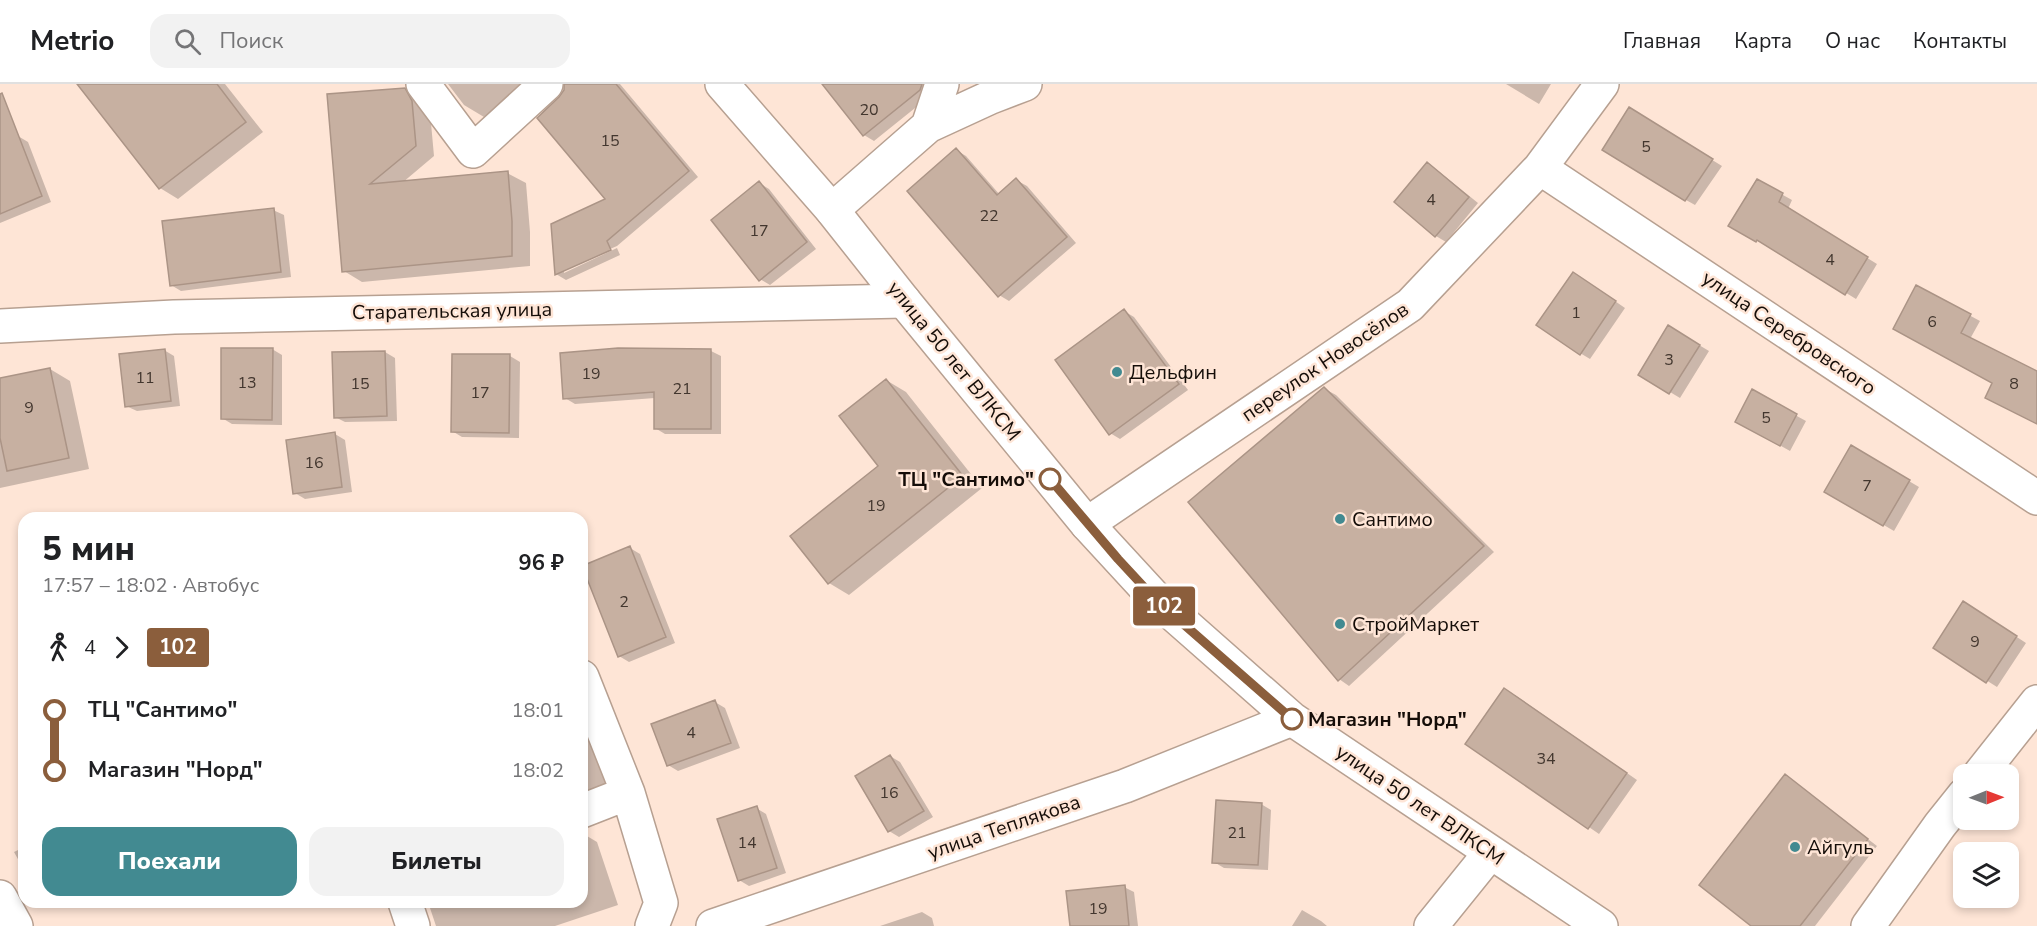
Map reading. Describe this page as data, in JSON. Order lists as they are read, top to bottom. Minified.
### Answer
{"streets":{"street":["Старательская улица","улица Серебровского","улица 50 лет ВЛКСМ","переулок Новосёлов","улица Теплякова"]},"crossings":[["Старательская улица","улица 50 лет ВЛКСМ"],["улица Серебровского","переулок Новосёлов"],["улица 50 лет ВЛКСМ","переулок Новосёлов"],["улица 50 лет ВЛКСМ","улица Теплякова"]],"places":["Дельфин","ТЦ \"Сантимо\"","Сантимо","СтройМаркет","Магазин \"Норд\"","Айгуль"],"lines":["bus line 102"],"house_numbers":["20","15","5","4","22","17","4","1","6","3","19","11","13","15","8","21","17","9","5","16","7","19","2","9","4","34","16","21","14","19"],"north":"right","page":{"header":"Metrio","search":"Поиск","nav":["Главная","Карта","О нас","Контакты"],"on_map":"102","heading":["5 мин","17:57 – 18:02 · Автобус","96 ₽"],"legs":["4","102"],"list":[{"name":"ТЦ \"Сантимо\"","value":"18:01"},{"name":"Магазин \"Норд\"","value":"18:02"}],"buttons":["Поехали","Билеты"]}}
